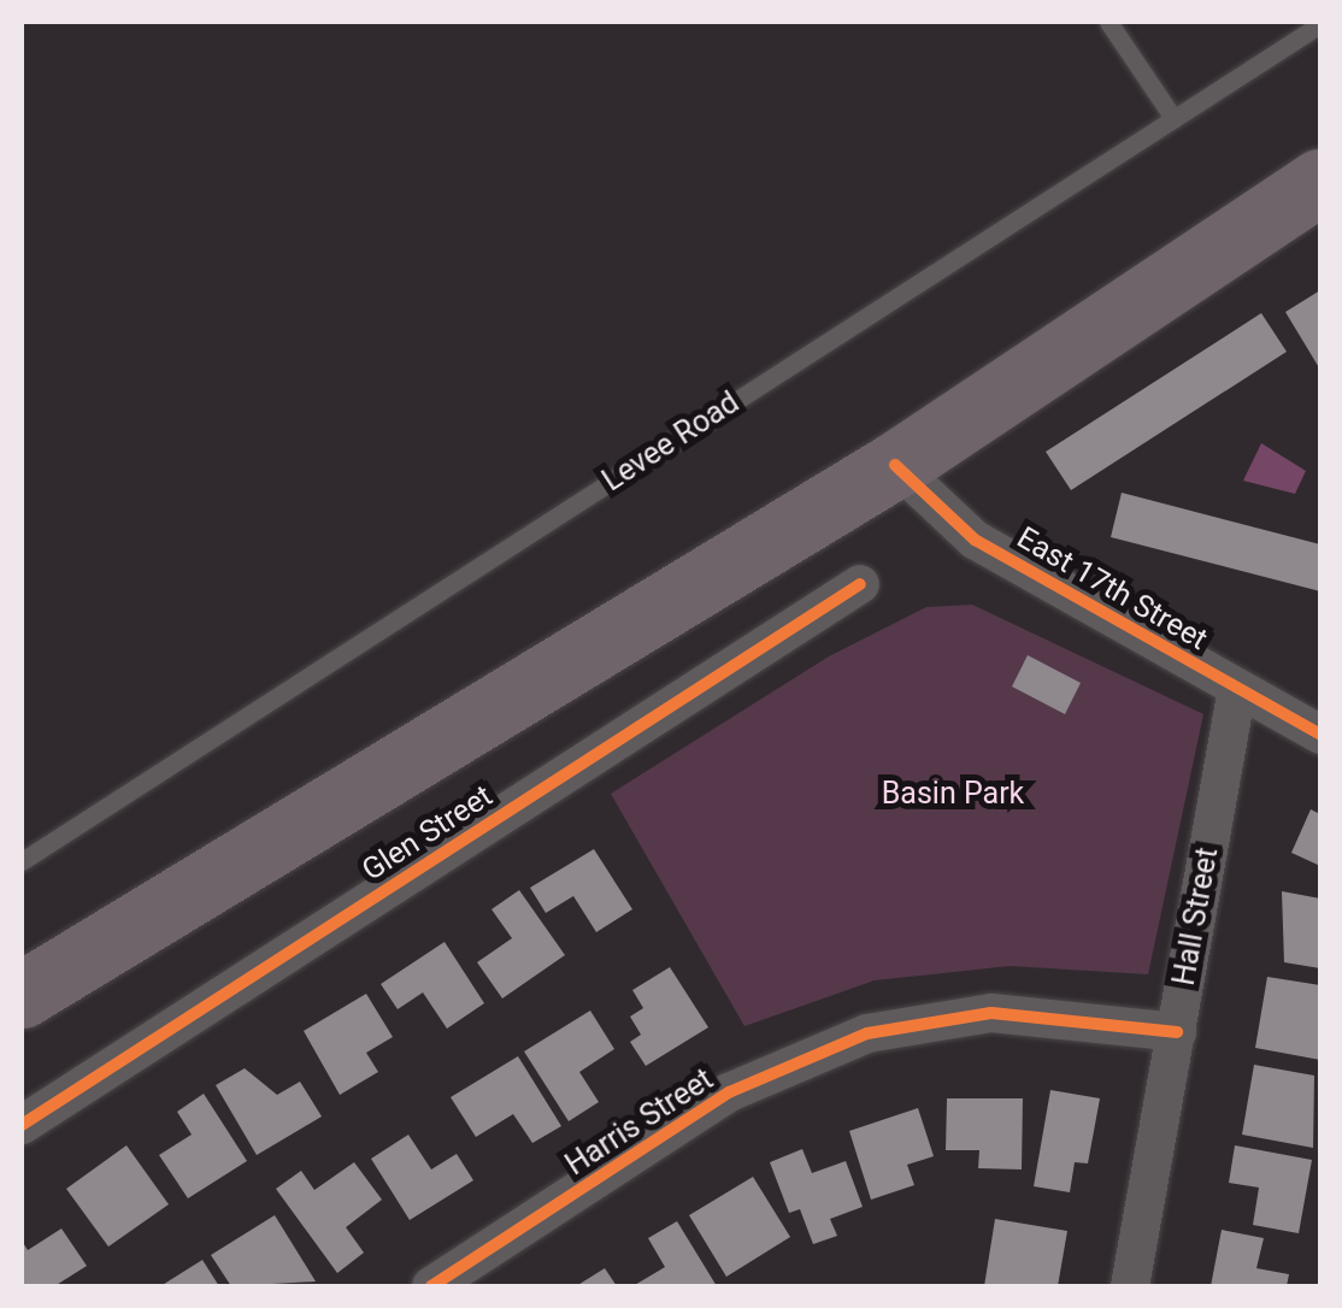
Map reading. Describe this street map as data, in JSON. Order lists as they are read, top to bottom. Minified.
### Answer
{"streets":{"street":["East 17th Street","Glen Street","Hall Street","Harris Street"],"lane":["Levee Road"]},"crossings":[["East 17th Street","Hall Street"],["Hall Street","Harris Street"]],"parks":["Basin Park"]}
